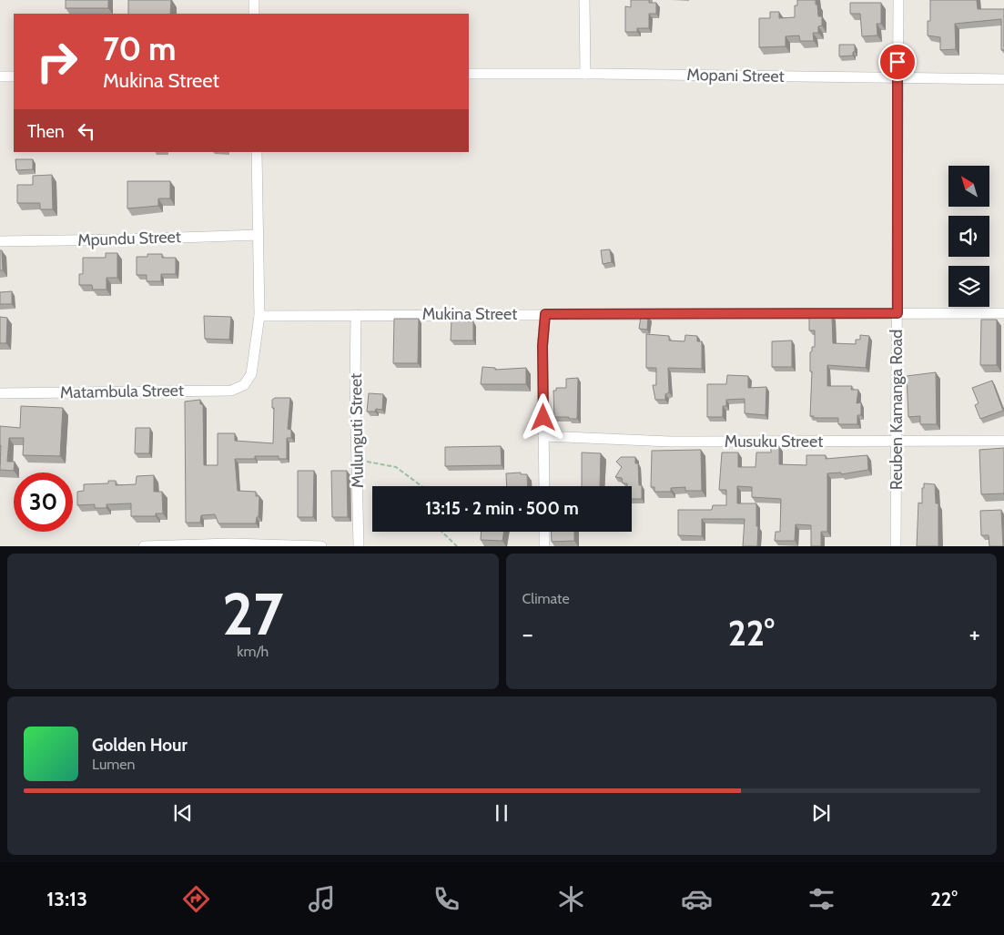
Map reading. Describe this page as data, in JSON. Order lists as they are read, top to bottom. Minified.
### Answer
{"streets":{"street":["Mopani Street","Mpundu Street","Mukina Street","Matambula Street","Reuben Kamanga Road","Mulunguti Street","Musuku Street"]},"crossings":[["Mopani Street","Reuben Kamanga Road"],["Mukina Street","Matambula Street"],["Mukina Street","Reuben Kamanga Road"],["Mukina Street","Mulunguti Street"],["Reuben Kamanga Road","Musuku Street"]],"north":"top left","page":{"turn":["70 m","Mukina Street"],"then":"Then","limit":"30","trip":"13:15 · 2 min · 500 m","tile":[["27","km/h"],"Climate"],"heat":["−","22°","+"],"song":["Golden Hour","Lumen"],"tabs":["13:13","22°"]}}
